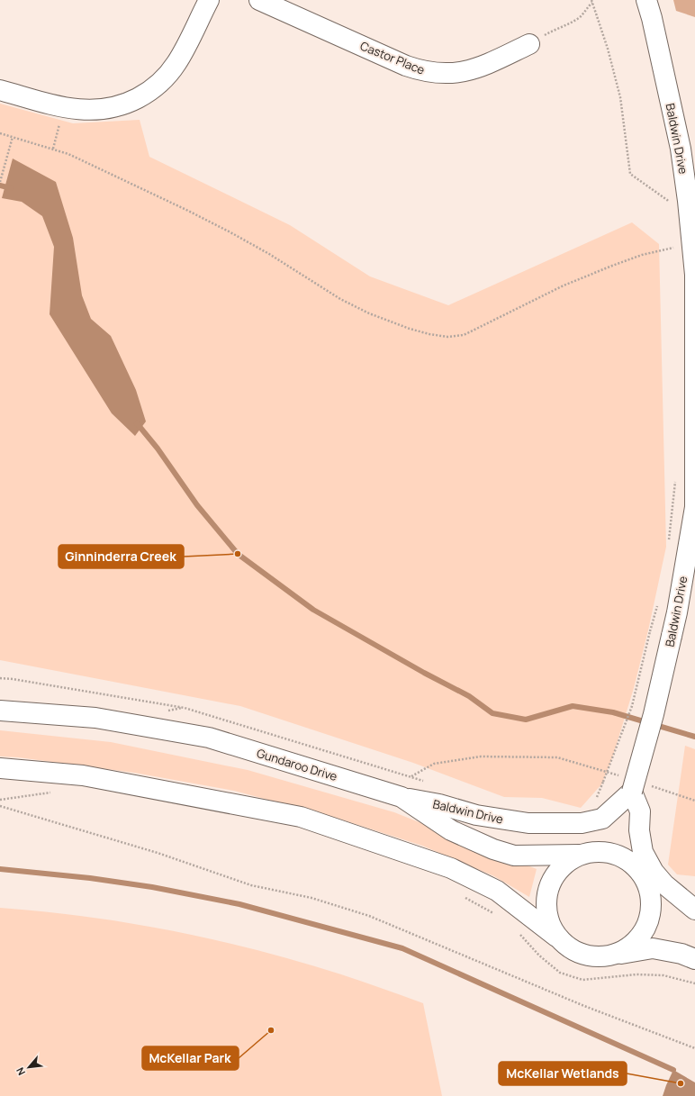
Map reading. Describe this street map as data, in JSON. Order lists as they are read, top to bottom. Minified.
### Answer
{"streets":{"main road":["Castor Place","Baldwin Drive","Gundaroo Drive"]},"crossings":[["Baldwin Drive","Gundaroo Drive"]],"places":["Ginninderra Creek","McKellar Park","McKellar Wetlands"],"north":"bottom left"}
